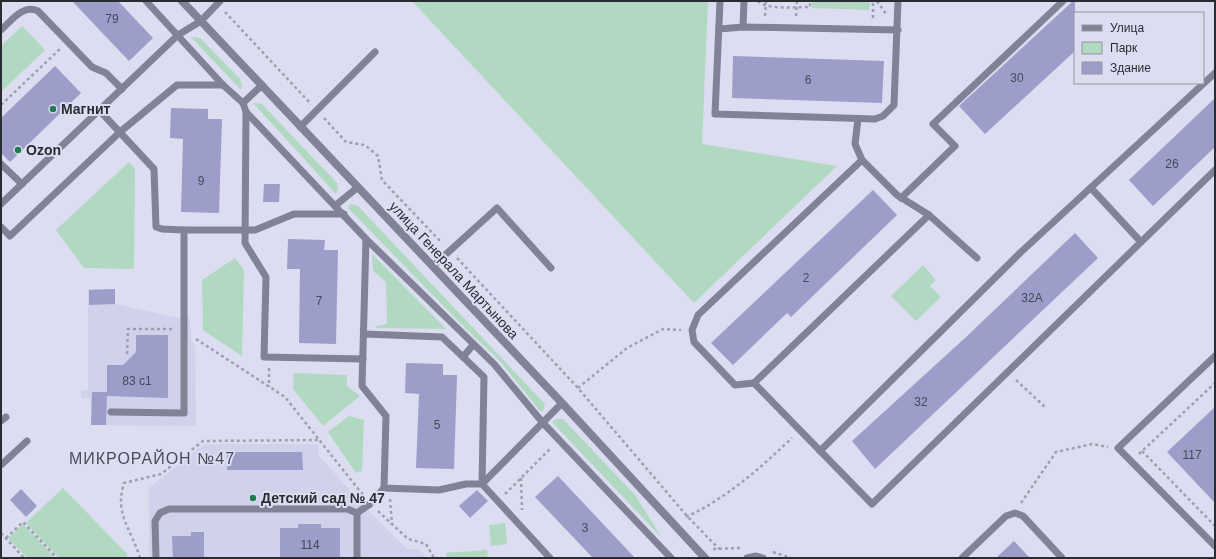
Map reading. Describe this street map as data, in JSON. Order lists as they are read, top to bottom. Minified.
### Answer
{"streets":{"street":["улица Генерала Мартынова"]},"districts":["МИКРОРАЙОН №47"],"places":["Магнит","Ozon","Детский сад № 47"],"house_numbers":["79","30","6","26","9","2","32А","7","83 с1","32","5","117","3","114"],"legend":["Улица","Парк","Здание"]}
